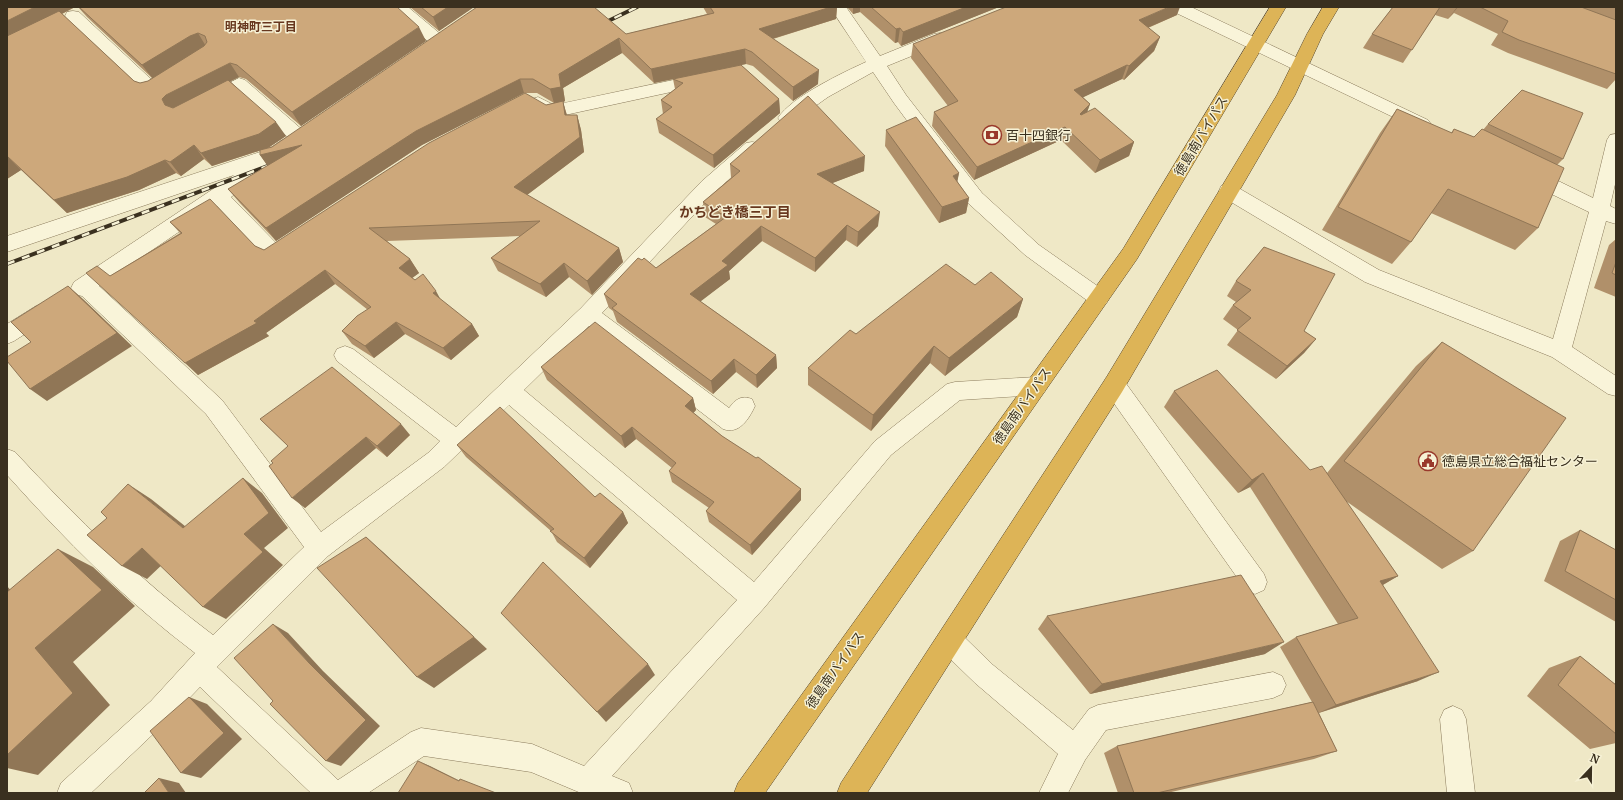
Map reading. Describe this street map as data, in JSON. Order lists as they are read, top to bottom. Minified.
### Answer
{"streets":{"highway":["徳島南バイパス"]},"districts":["明神町三丁目","かちどき橋三丁目"],"places":{"bank":["百十四銀行"],"public building":["徳島県立総合福祉センター"]},"north":"top"}
